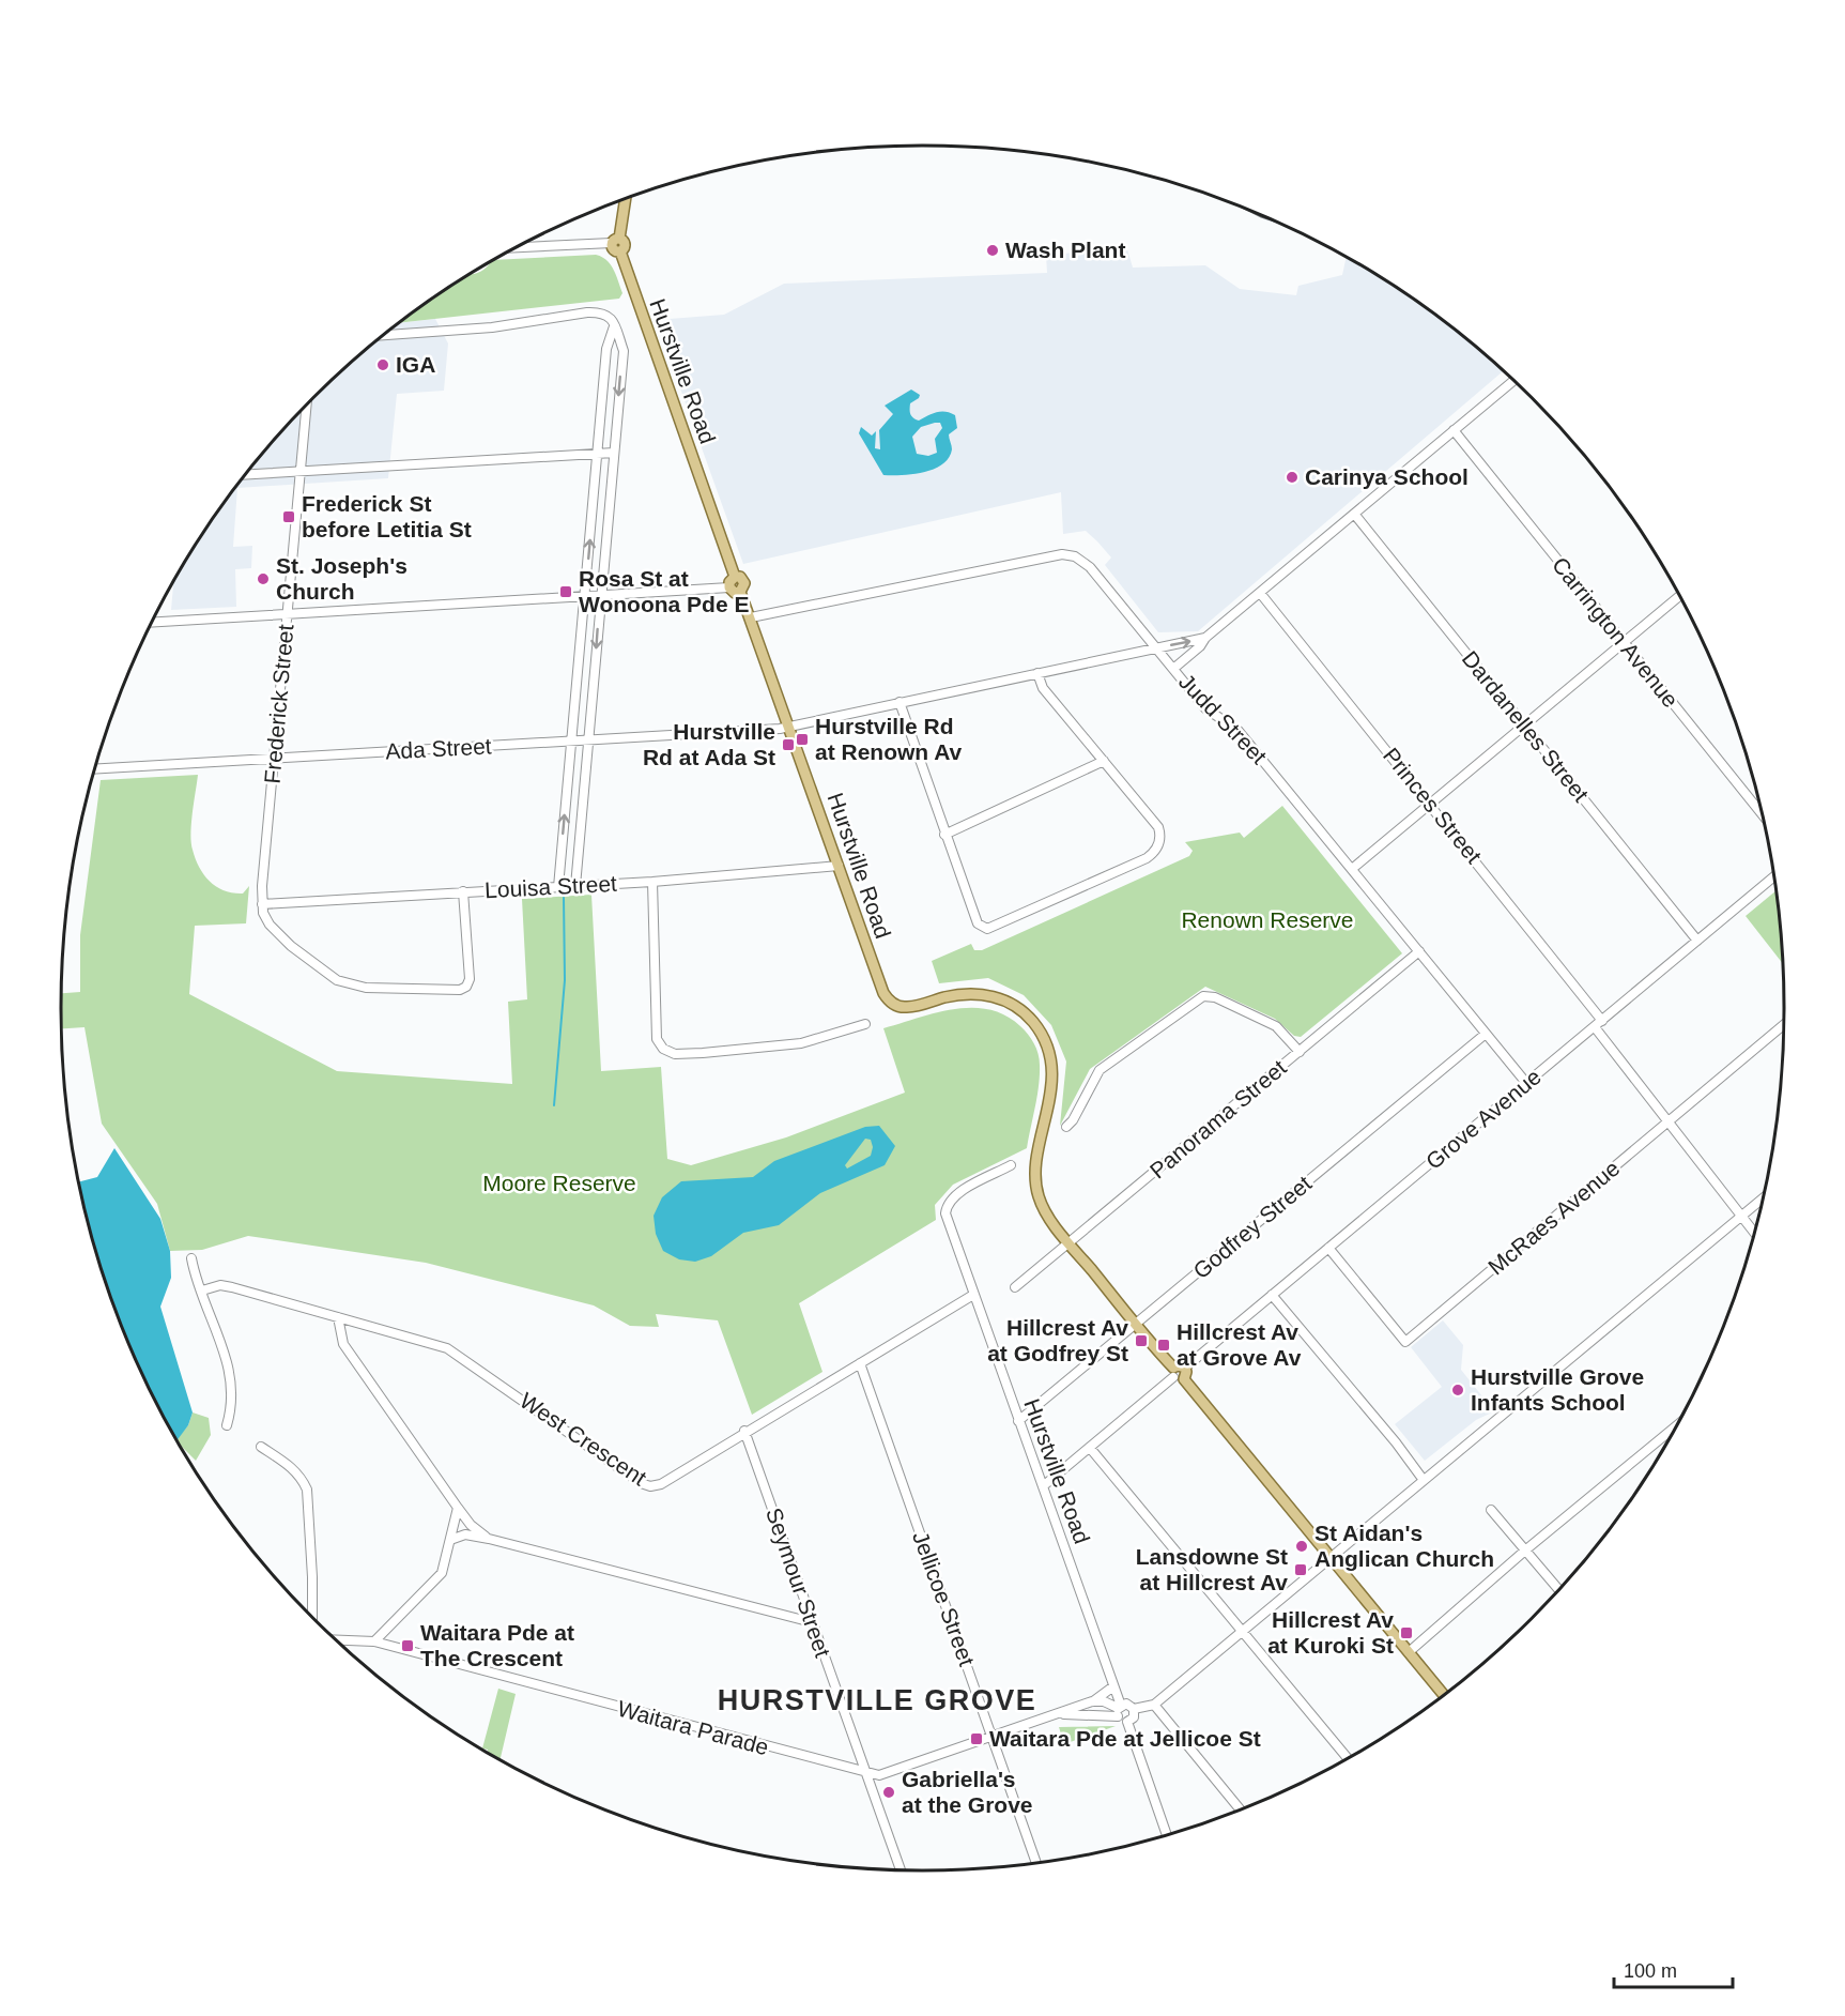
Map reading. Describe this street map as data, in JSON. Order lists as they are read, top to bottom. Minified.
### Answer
{"streets":{"main road":["Hurstville Road"],"street":["Carrington Avenue","Frederick Street","Judd Street","Dardanelles Street","Ada Street","Princes Street","Louisa Street","Panorama Street","Grove Avenue","McRaes Avenue","Godfrey Street","West Crescent","Seymour Street","Jellicoe Street","Waitara Parade"]},"crossings":[["Hurstville Road","Judd Street"],["Hurstville Road","Ada Street"],["Hurstville Road","Louisa Street"],["Hurstville Road","Panorama Street"],["Hurstville Road","Grove Avenue"],["Hurstville Road","Godfrey Street"],["Hurstville Road","West Crescent"],["Hurstville Road","Waitara Parade"],["Frederick Street","Ada Street"],["Frederick Street","Louisa Street"],["Judd Street","Ada Street"],["Judd Street","Panorama Street"],["Judd Street","Grove Avenue"],["Judd Street","Godfrey Street"],["Dardanelles Street","Grove Avenue"],["Princes Street","Grove Avenue"],["Grove Avenue","McRaes Avenue"],["West Crescent","Seymour Street"],["West Crescent","Jellicoe Street"],["Seymour Street","Waitara Parade"],["Jellicoe Street","Waitara Parade"]],"districts":["HURSTVILLE GROVE"],"parks":["Renown Reserve","Moore Reserve"],"places":{"other":["Wash Plant","IGA","Carinya School","St. Joseph's Church","Hurstville Grove Infants School","St Aidan's Anglican Church","Gabriella's at the Grove"],"transit":["Frederick St before Letitia St","Rosa St at Wonoona Pde E","Hurstville Rd at Renown Av","Hurstville Rd at Ada St","Hillcrest Av at Godfrey St","Hillcrest Av at Grove Av","Lansdowne St at Hillcrest Av","Hillcrest Av at Kuroki St","Waitara Pde at The Crescent","Waitara Pde at Jellicoe St"]},"scale_bar":"100 m"}
